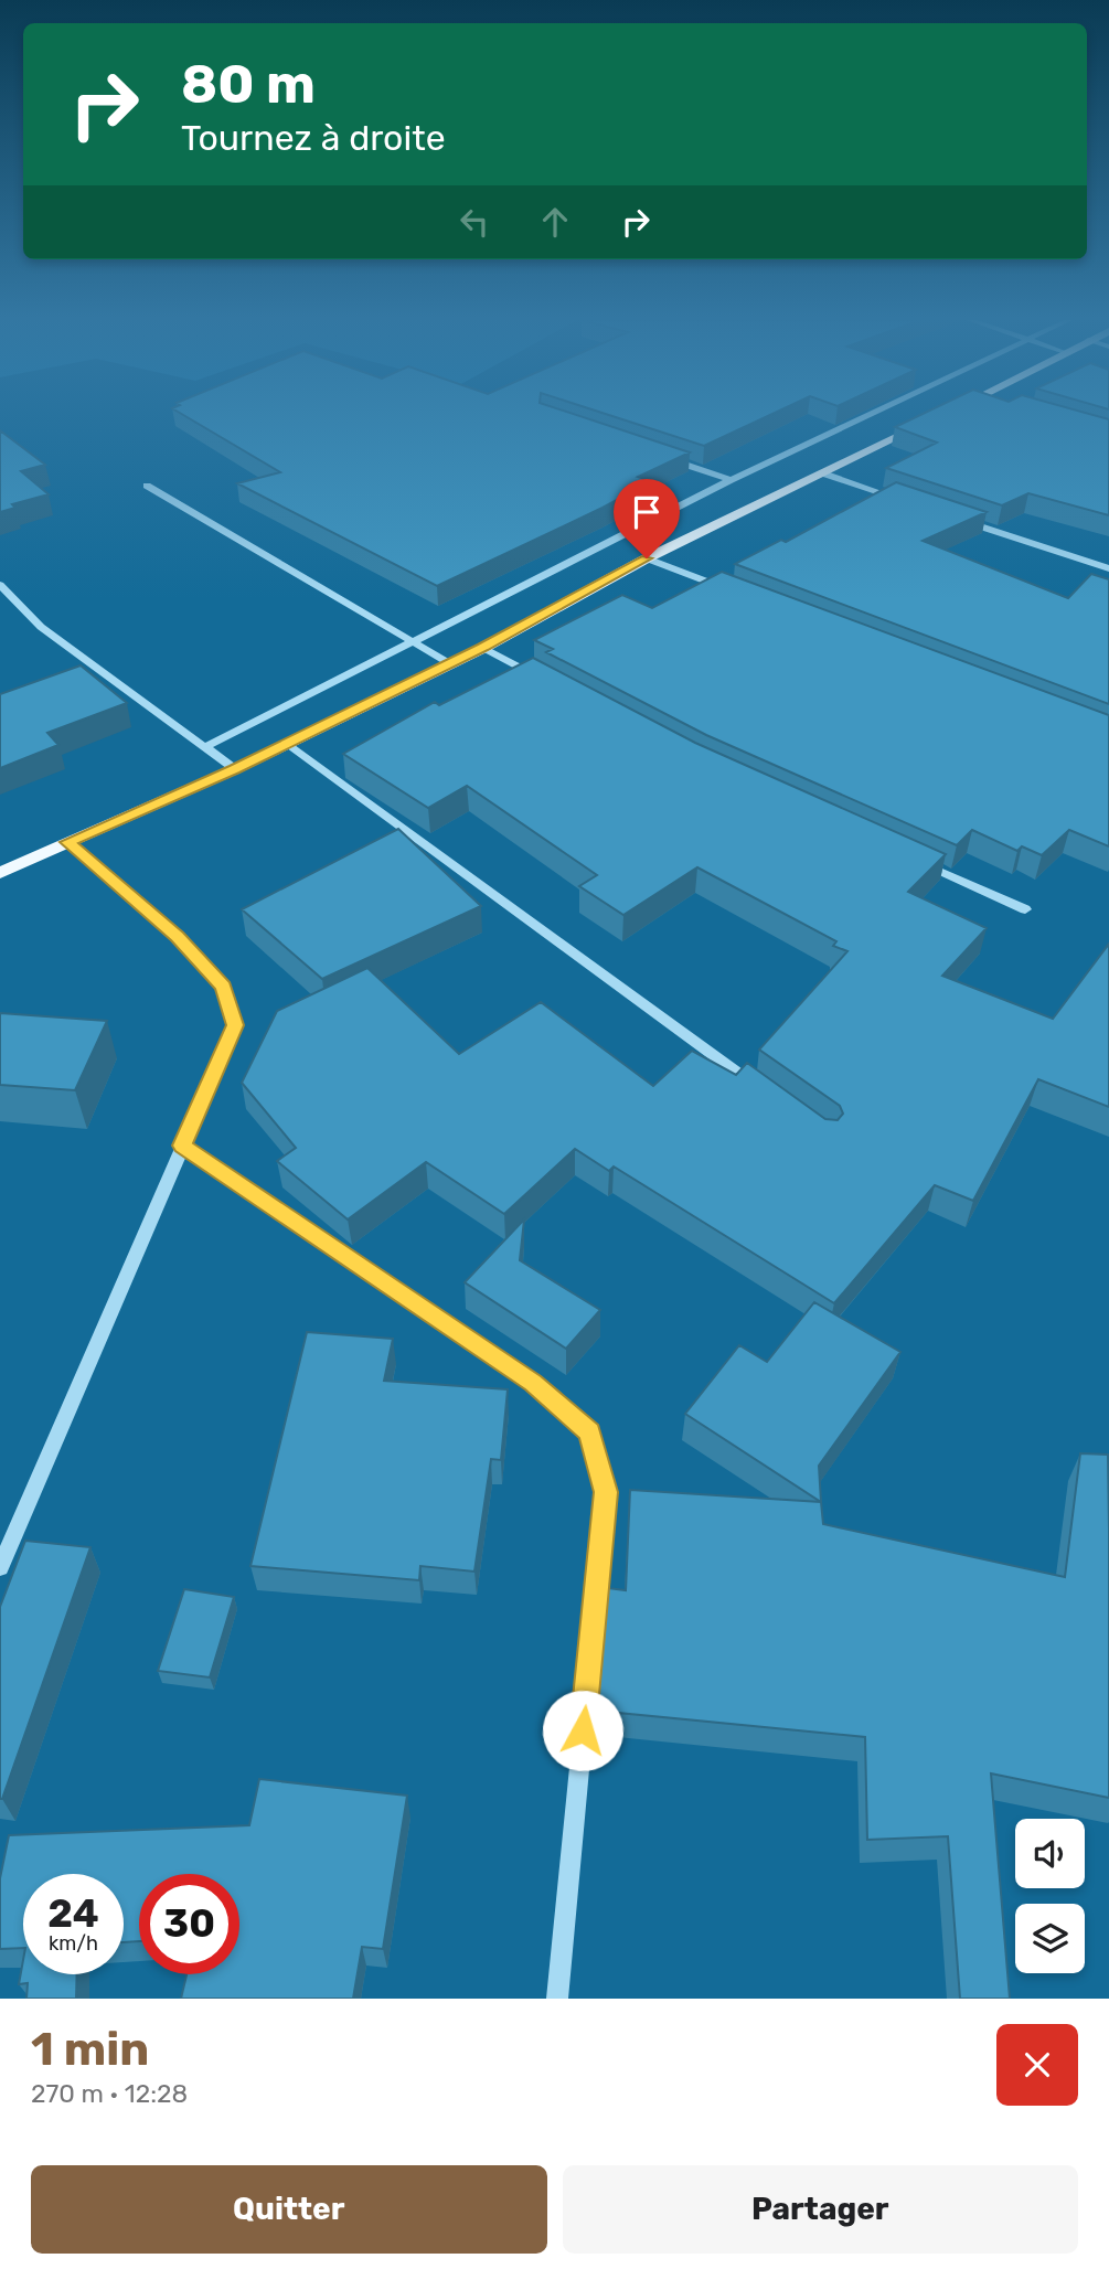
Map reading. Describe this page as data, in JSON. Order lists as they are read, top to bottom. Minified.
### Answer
{"page":{"turn":["80 m","Tournez à droite"],"speed":"24 km/h","limit":"30","heading":["1 min","270 m · 12:28"],"buttons":["Quitter","Partager"]}}
